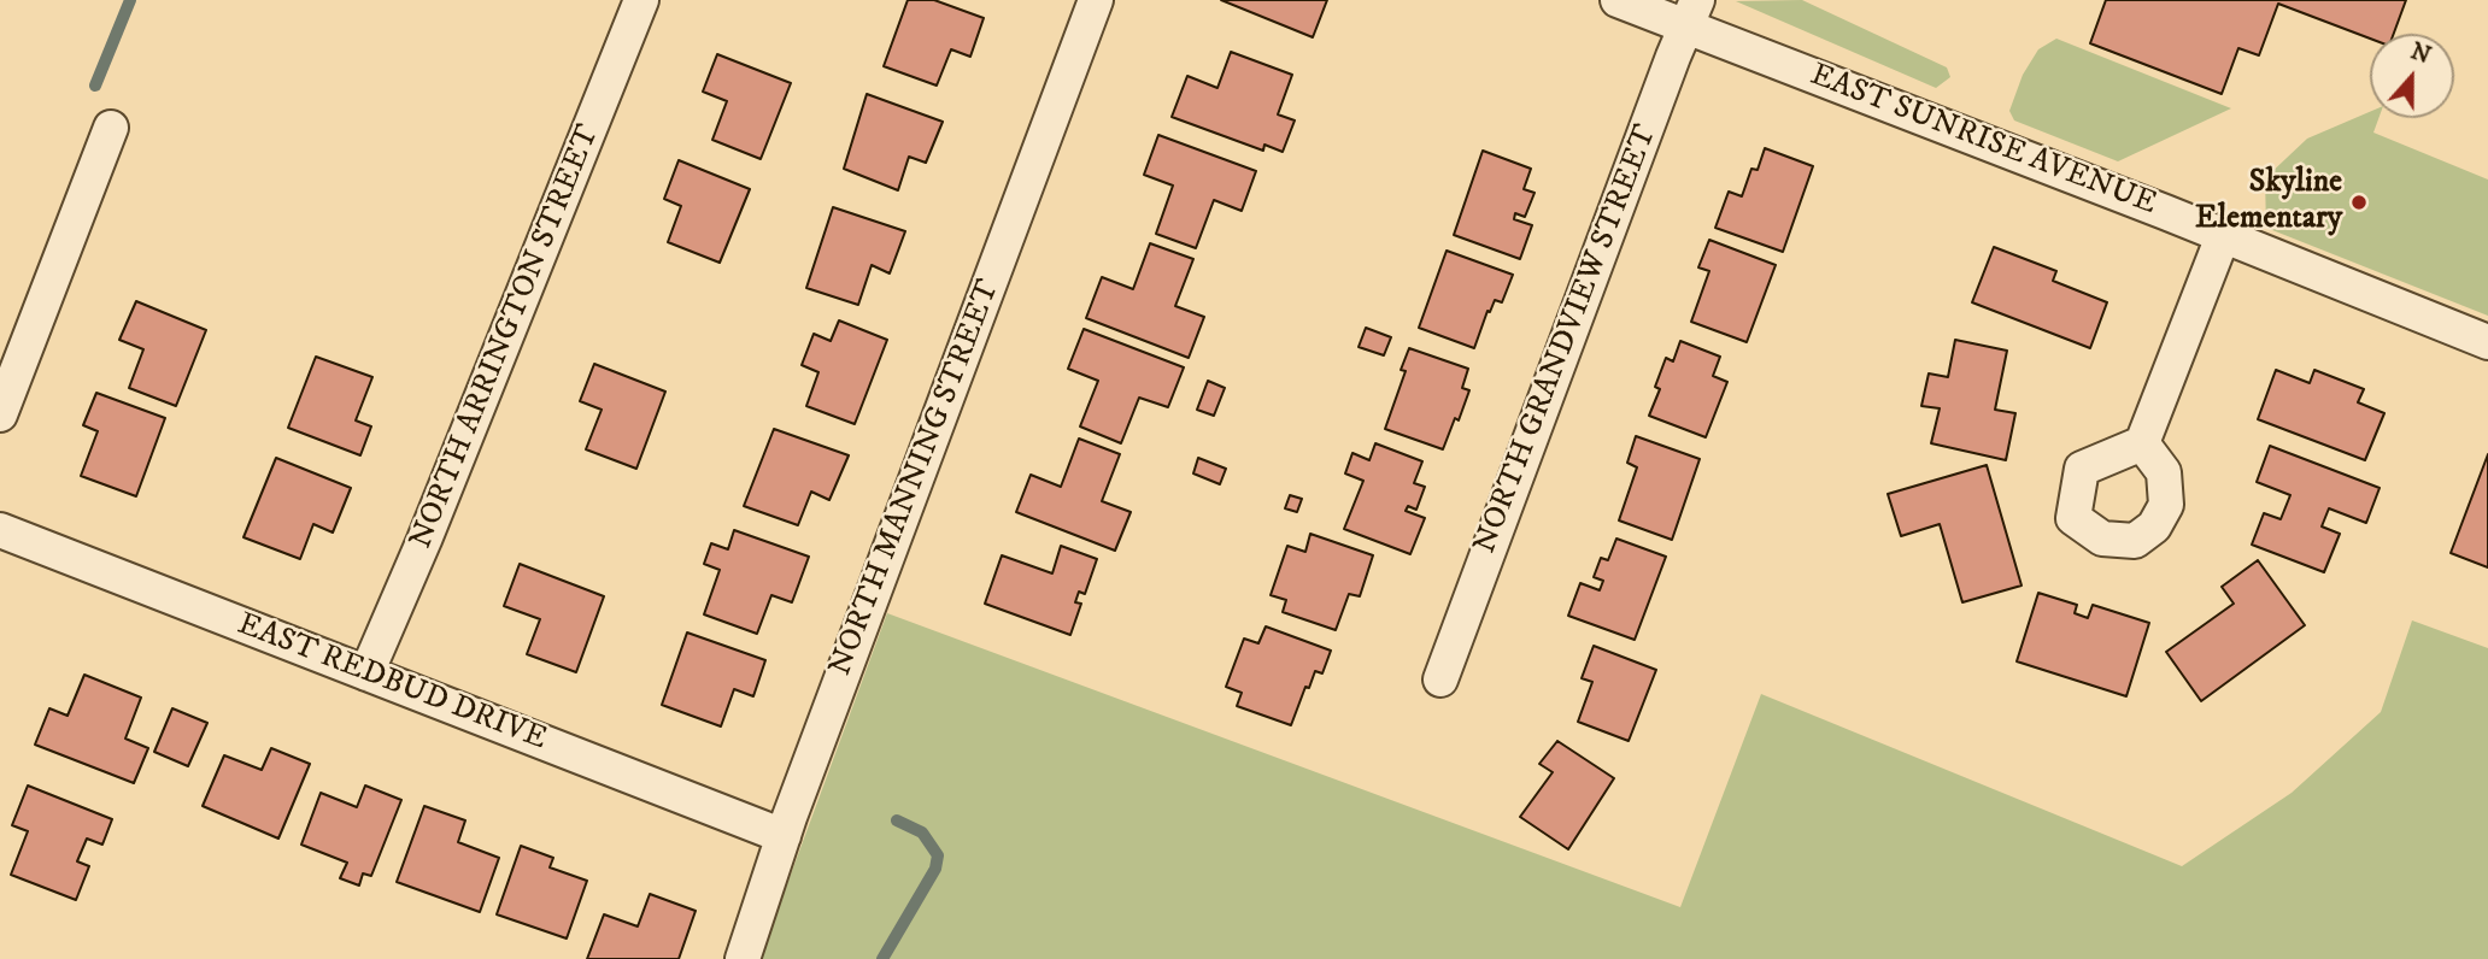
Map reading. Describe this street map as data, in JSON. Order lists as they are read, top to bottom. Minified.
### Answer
{"streets":{"street":["EAST SUNRISE AVENUE","NORTH ARRINGTON STREET","NORTH GRANDVIEW STREET","NORTH MANNING STREET","EAST REDBUD DRIVE"]},"crossings":[["EAST SUNRISE AVENUE","NORTH GRANDVIEW STREET"],["NORTH ARRINGTON STREET","EAST REDBUD DRIVE"],["NORTH MANNING STREET","EAST REDBUD DRIVE"]],"places":["Skyline Elementary"],"north":"top"}
